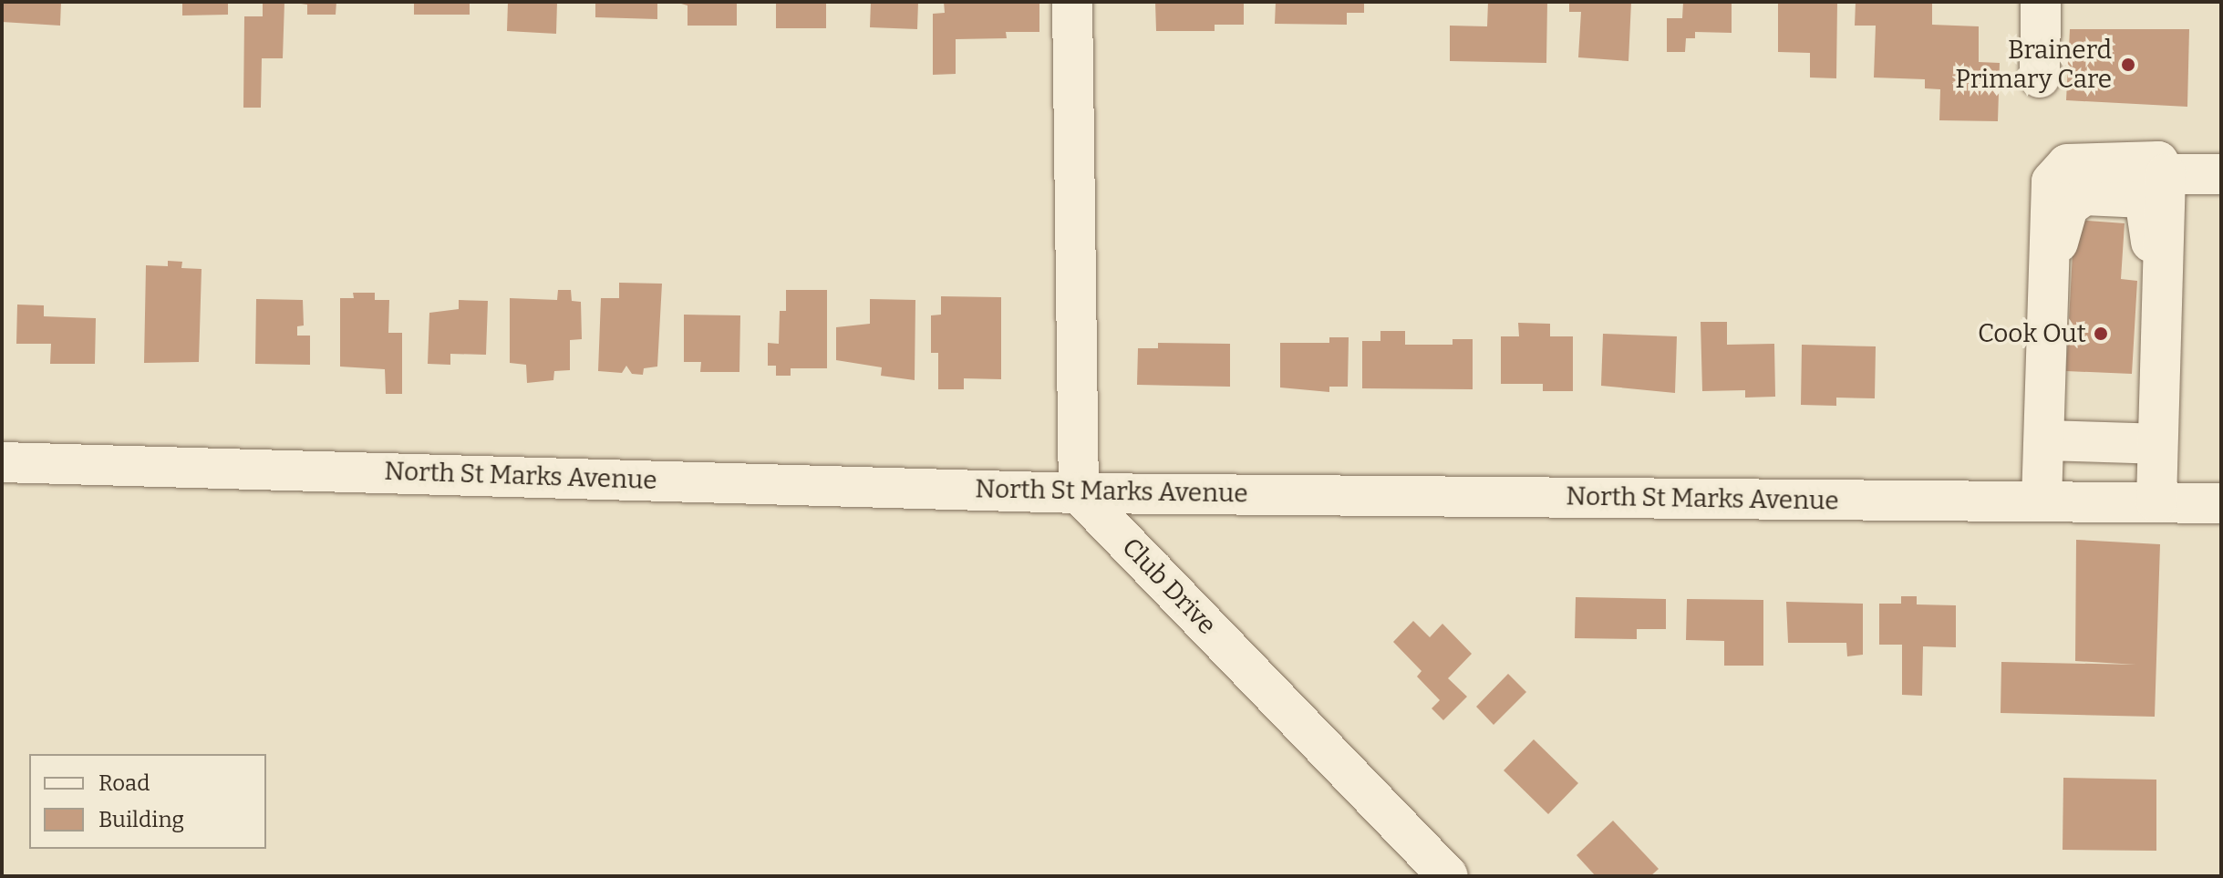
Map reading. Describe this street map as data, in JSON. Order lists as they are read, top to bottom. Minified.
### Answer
{"streets":{"street":["North St Marks Avenue","Club Drive"]},"crossings":[["North St Marks Avenue","Club Drive"]],"places":["Brainerd Primary Care","Cook Out"],"legend":["Road","Building"]}
